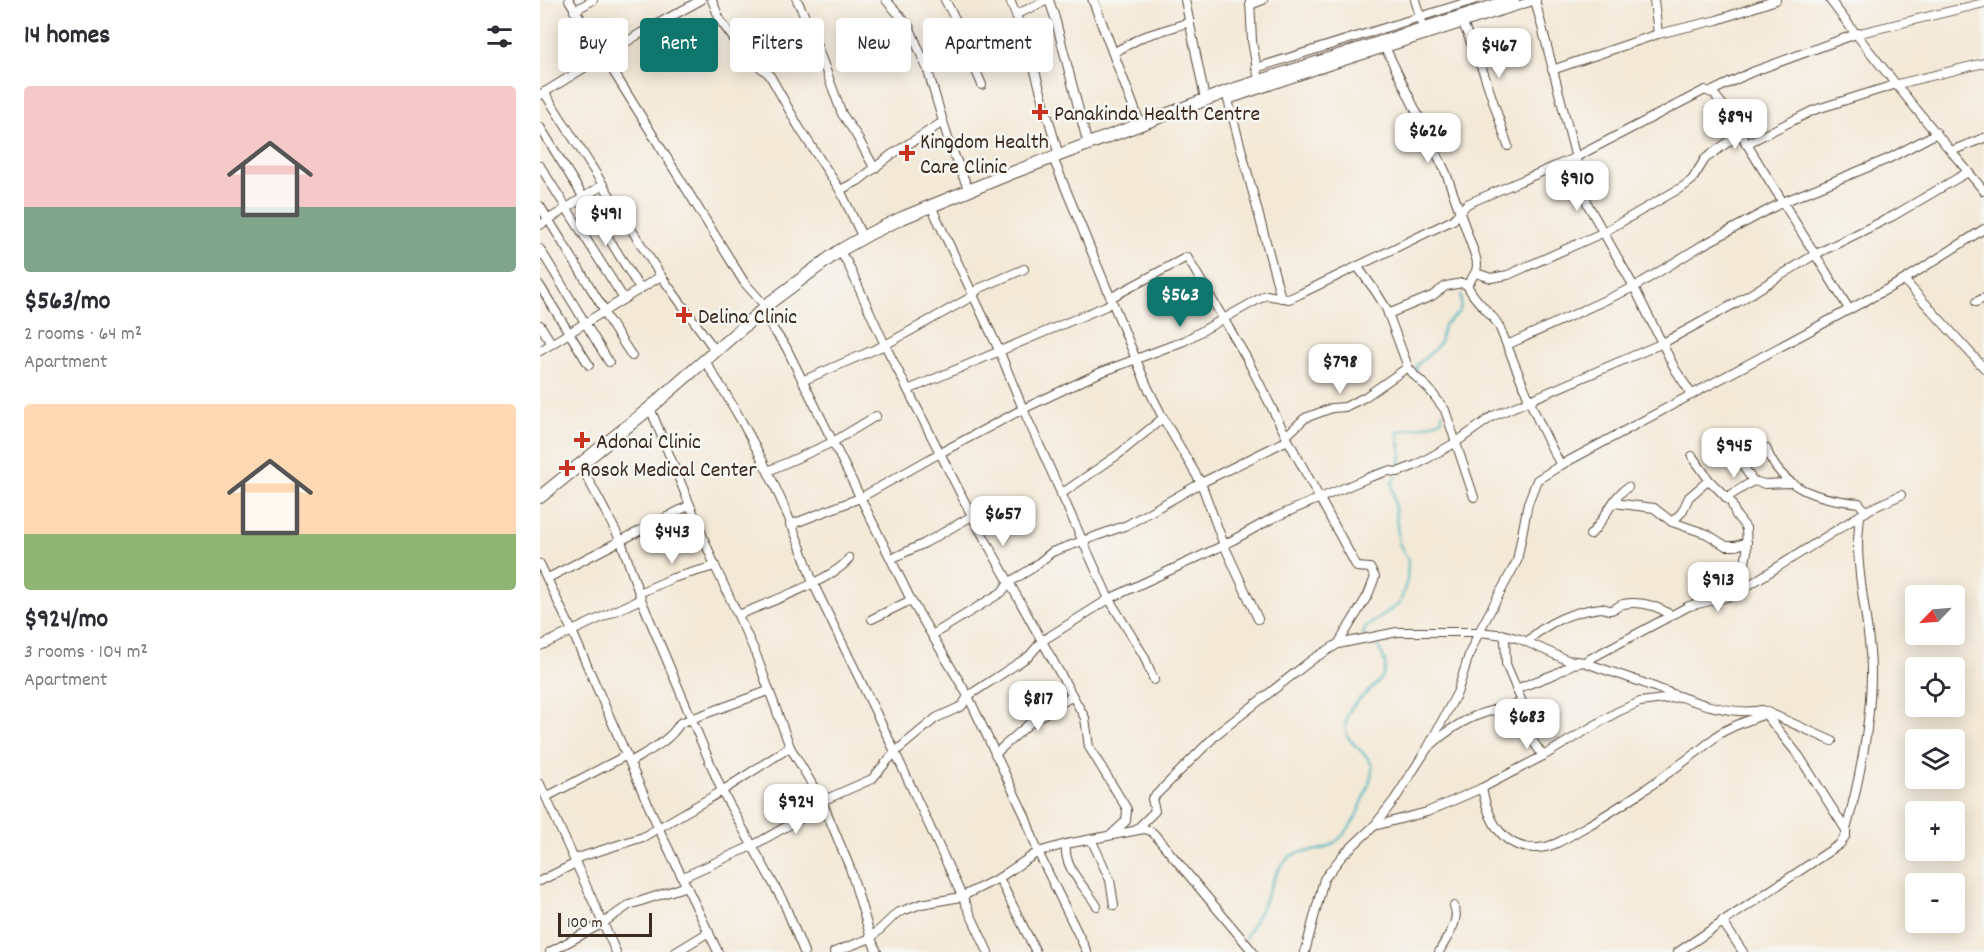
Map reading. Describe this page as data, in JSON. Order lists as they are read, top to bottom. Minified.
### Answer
{"places":{"health":["Panakinda Health Centre","Kingdom Health Care Clinic","Delina Clinic","Adonai Clinic","Rosok Medical Center"]},"scale_bar":"100 m","north":"bottom left","page":{"heading":"14 homes","chip":["Buy","Rent","Filters","New","Apartment"],"price":["$467","$894","$626","$910","$491","$563","$798","$945","$657","$443","$913","$817","$683","$924"],"list":[{"name":"$563/mo","note":"2 rooms · 64 m² · Apartment"},{"name":"$924/mo","note":"3 rooms · 104 m² · Apartment"}],"map_buttons":["+","−"],"scale":"100 m"}}
